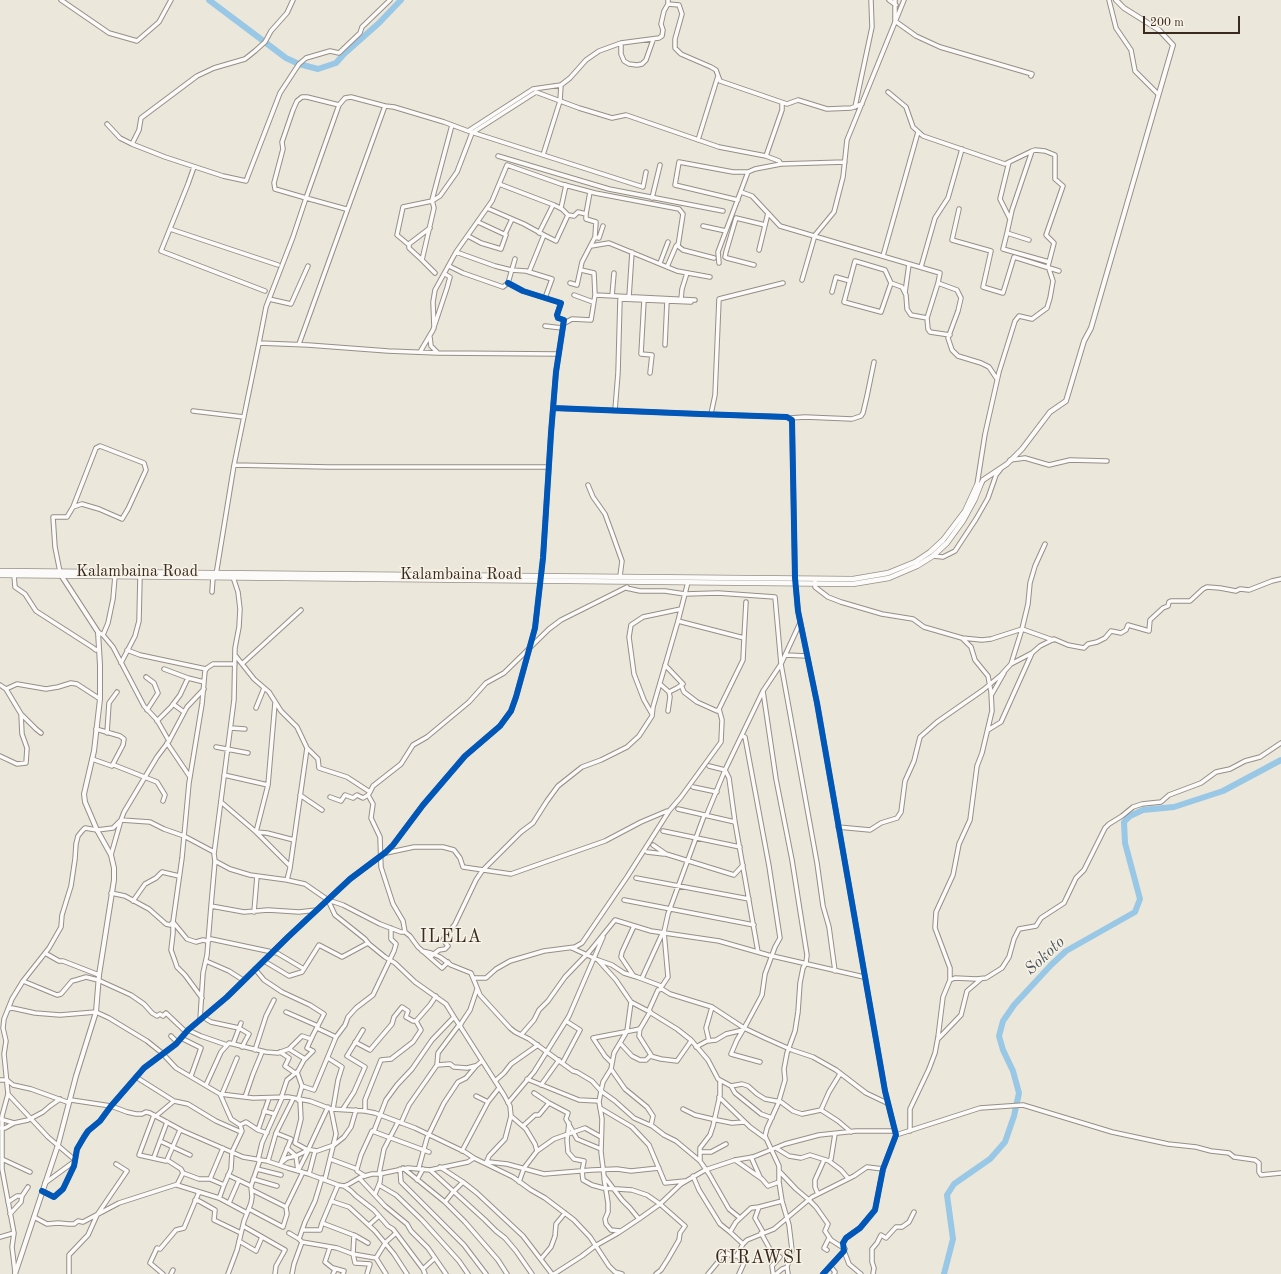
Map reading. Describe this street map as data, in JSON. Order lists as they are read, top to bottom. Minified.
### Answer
{"streets":{"main road":["Kalambaina Road"]},"districts":["ILELA","GIRAWSI"],"water":["Sokoto"],"scale_bar":"200 m"}
